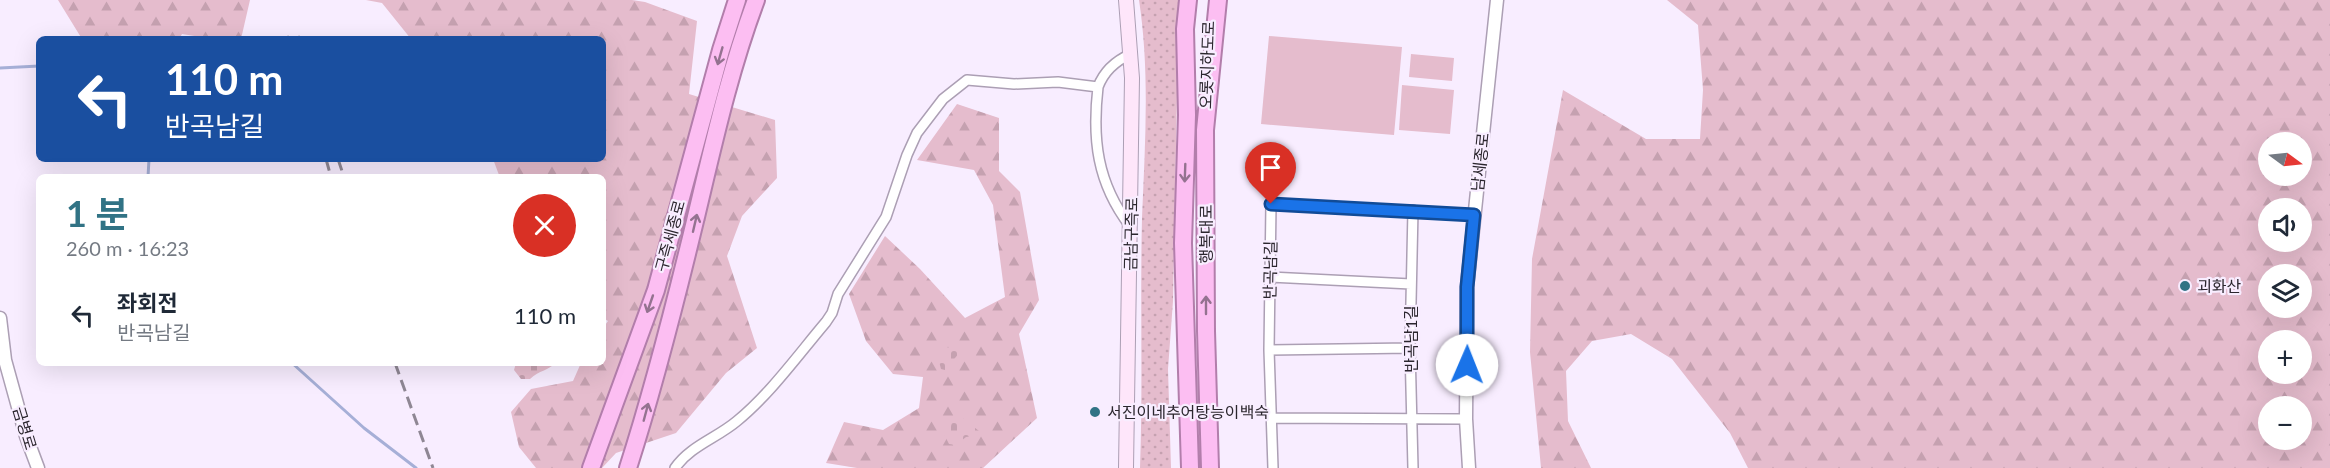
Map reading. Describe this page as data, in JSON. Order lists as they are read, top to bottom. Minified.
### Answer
{"streets":{"highway":["오롯지하도로","행복대로","구즉세종로"],"main road":["금남구즉로"],"street":["남세종로","반곡남길","반곡남1길","금병로"]},"crossings":[["오롯지하도로","행복대로"],["남세종로","반곡남길"],["반곡남길","반곡남1길"]],"places":["괴화산","서진이네추어탕능이백숙"],"north":"right","page":{"turn":["110 m","반곡남길"],"map_buttons":["+","−"],"heading":["1 분","260 m · 16:23"],"list":[{"name":"좌회전","note":"반곡남길","value":"110 m"}]}}
